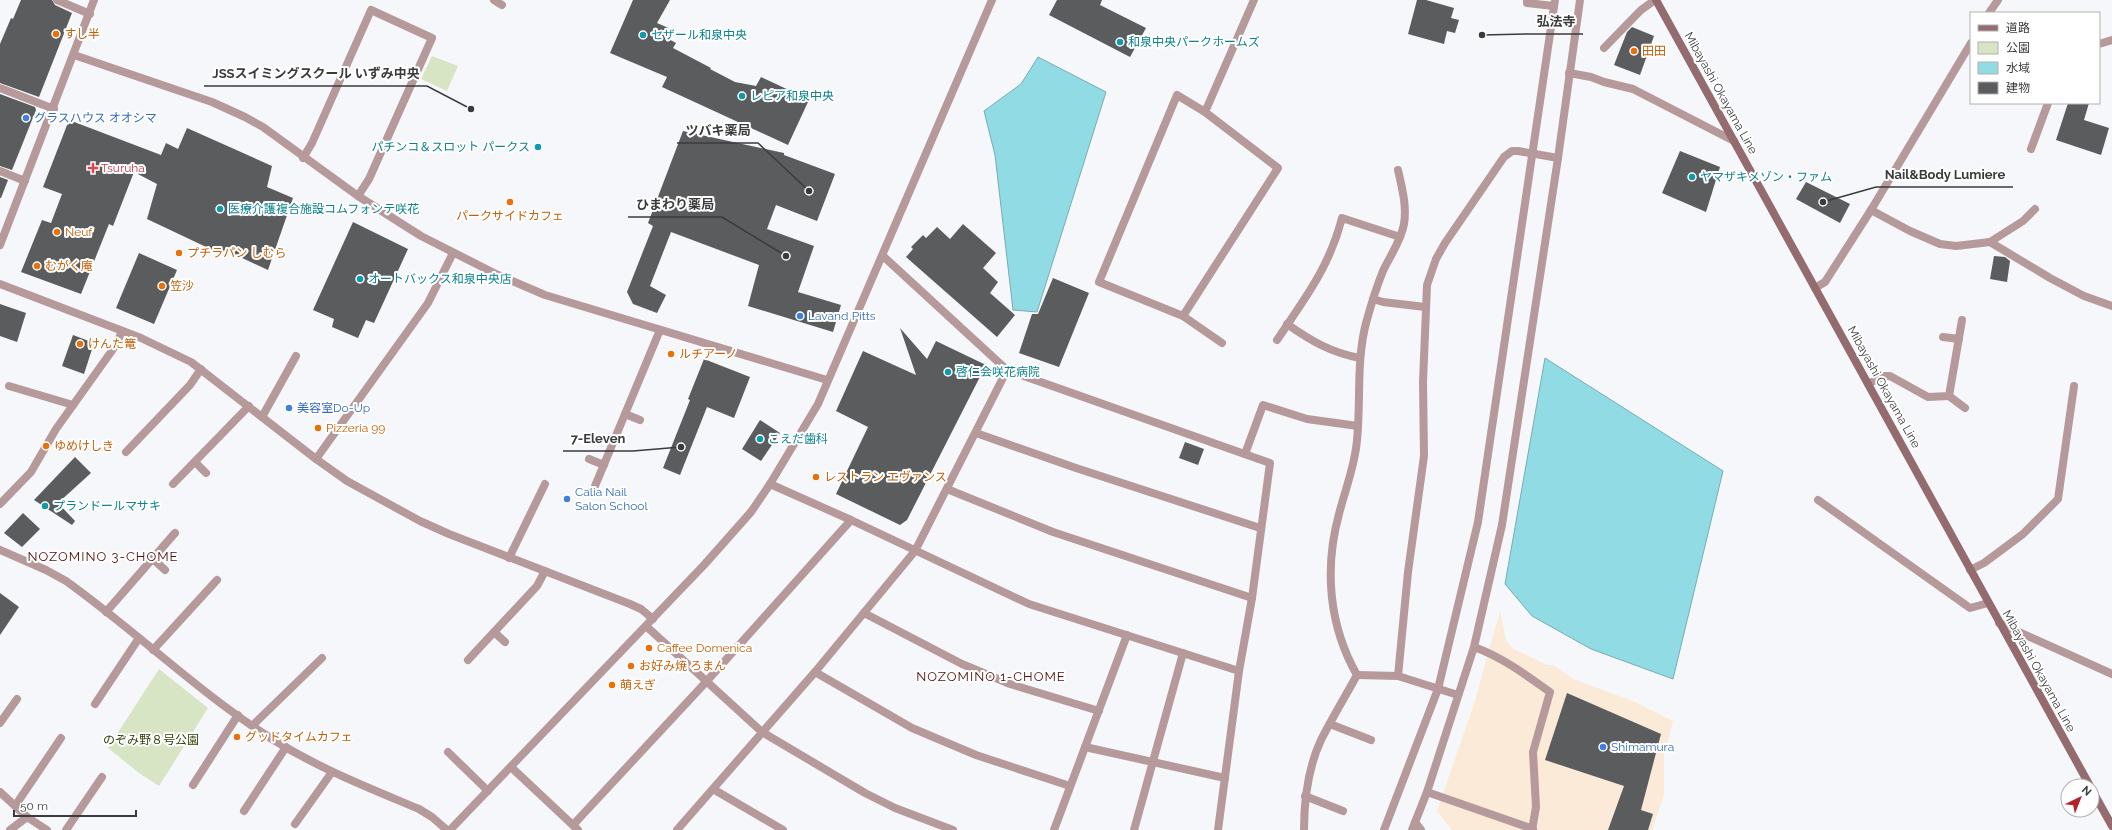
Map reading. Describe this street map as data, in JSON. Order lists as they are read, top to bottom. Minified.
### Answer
{"streets":{"main road":["Mibayashi Okayama Line"]},"districts":["NOZOMINO 3-CHOME","NOZOMINO 1-CHOME"],"parks":["のぞみ野８号公園"],"places":{"other":["すし半","セザール和泉中央","弘法寺","和泉中央パークホームズ","田田","レピア和泉中央","JSSスイミングスクール いずみ中央","グラスハウス オオシマ","パチンコ＆スロット パークス","ヤマザキメゾン・ファム","ツバキ薬局","パークサイドカフェ","Nail&Body Lumiere","医療介護複合施設コムフォンテ咲花","Neuf","プチラパン しむら","ひまわり薬局","むがく庵","オートバックス和泉中央店","笠沙","Lavand Pitts","けんた篭","ルチアーノ","啓仁会咲花病院","美容室Do-Up","Pizzeria 99","こえだ歯科","ゆめけしき","7-Eleven","レストラン エヴァンス","Calia Nail Salon School","プランドールマサキ","Caffee Domenica","お好み焼 ろまん","萌えぎ","グッドタイムカフェ","Shimamura"],"health":["Tsuruha"]},"legend":["道路","公園","水域","建物"],"scale_bar":"50 m","north":"top right"}
